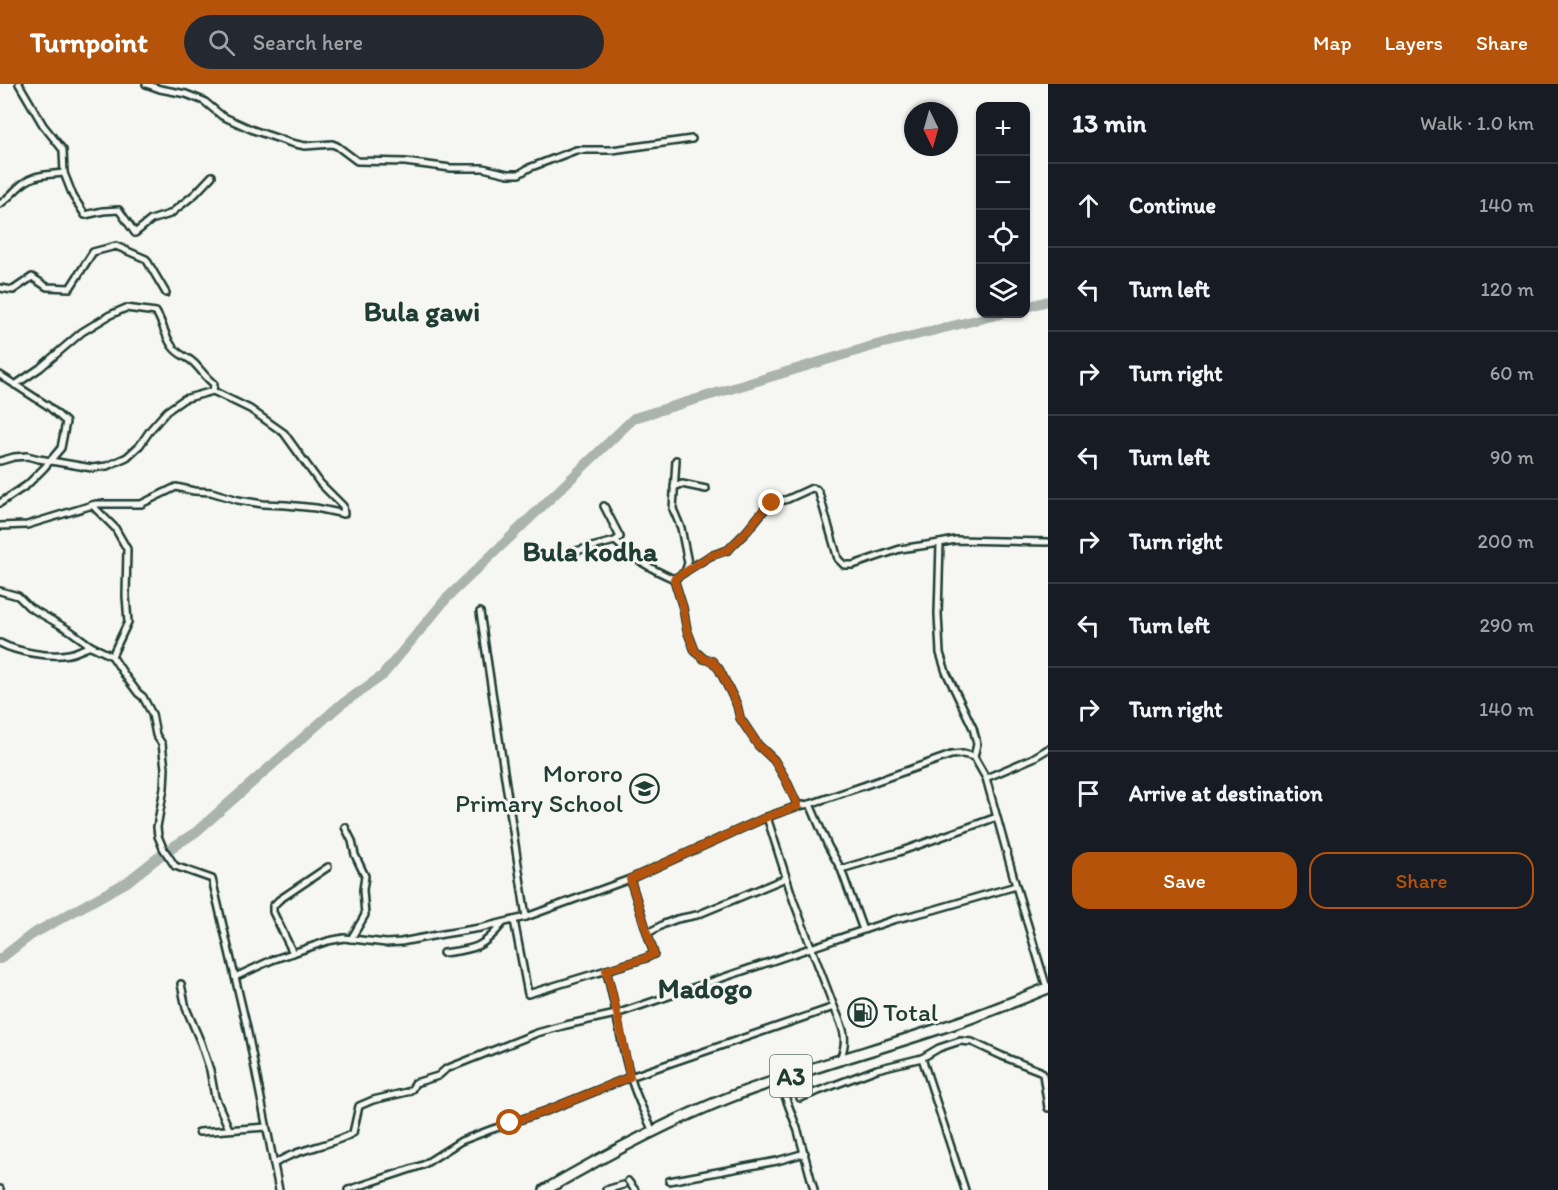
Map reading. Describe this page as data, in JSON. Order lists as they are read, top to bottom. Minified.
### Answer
{"streets":{"highway":["A3"]},"districts":["Bula gawi","Bula kodha","Madogo"],"places":{"school or university":["Mororo Primary School"],"fuel station":["Total"]},"north":"bottom","page":{"header":"Turnpoint","search":"Search here","nav":["Map","Layers","Share"],"heading":["13 min","Walk · 1.0 km"],"map_buttons":["+","−"],"list":[["Continue","140 m"],["Turn left","120 m"],["Turn right","60 m"],["Turn left","90 m"],["Turn right","200 m"],["Turn left","290 m"],["Turn right","140 m"],"Arrive at destination"],"buttons":["Save","Share"]}}
